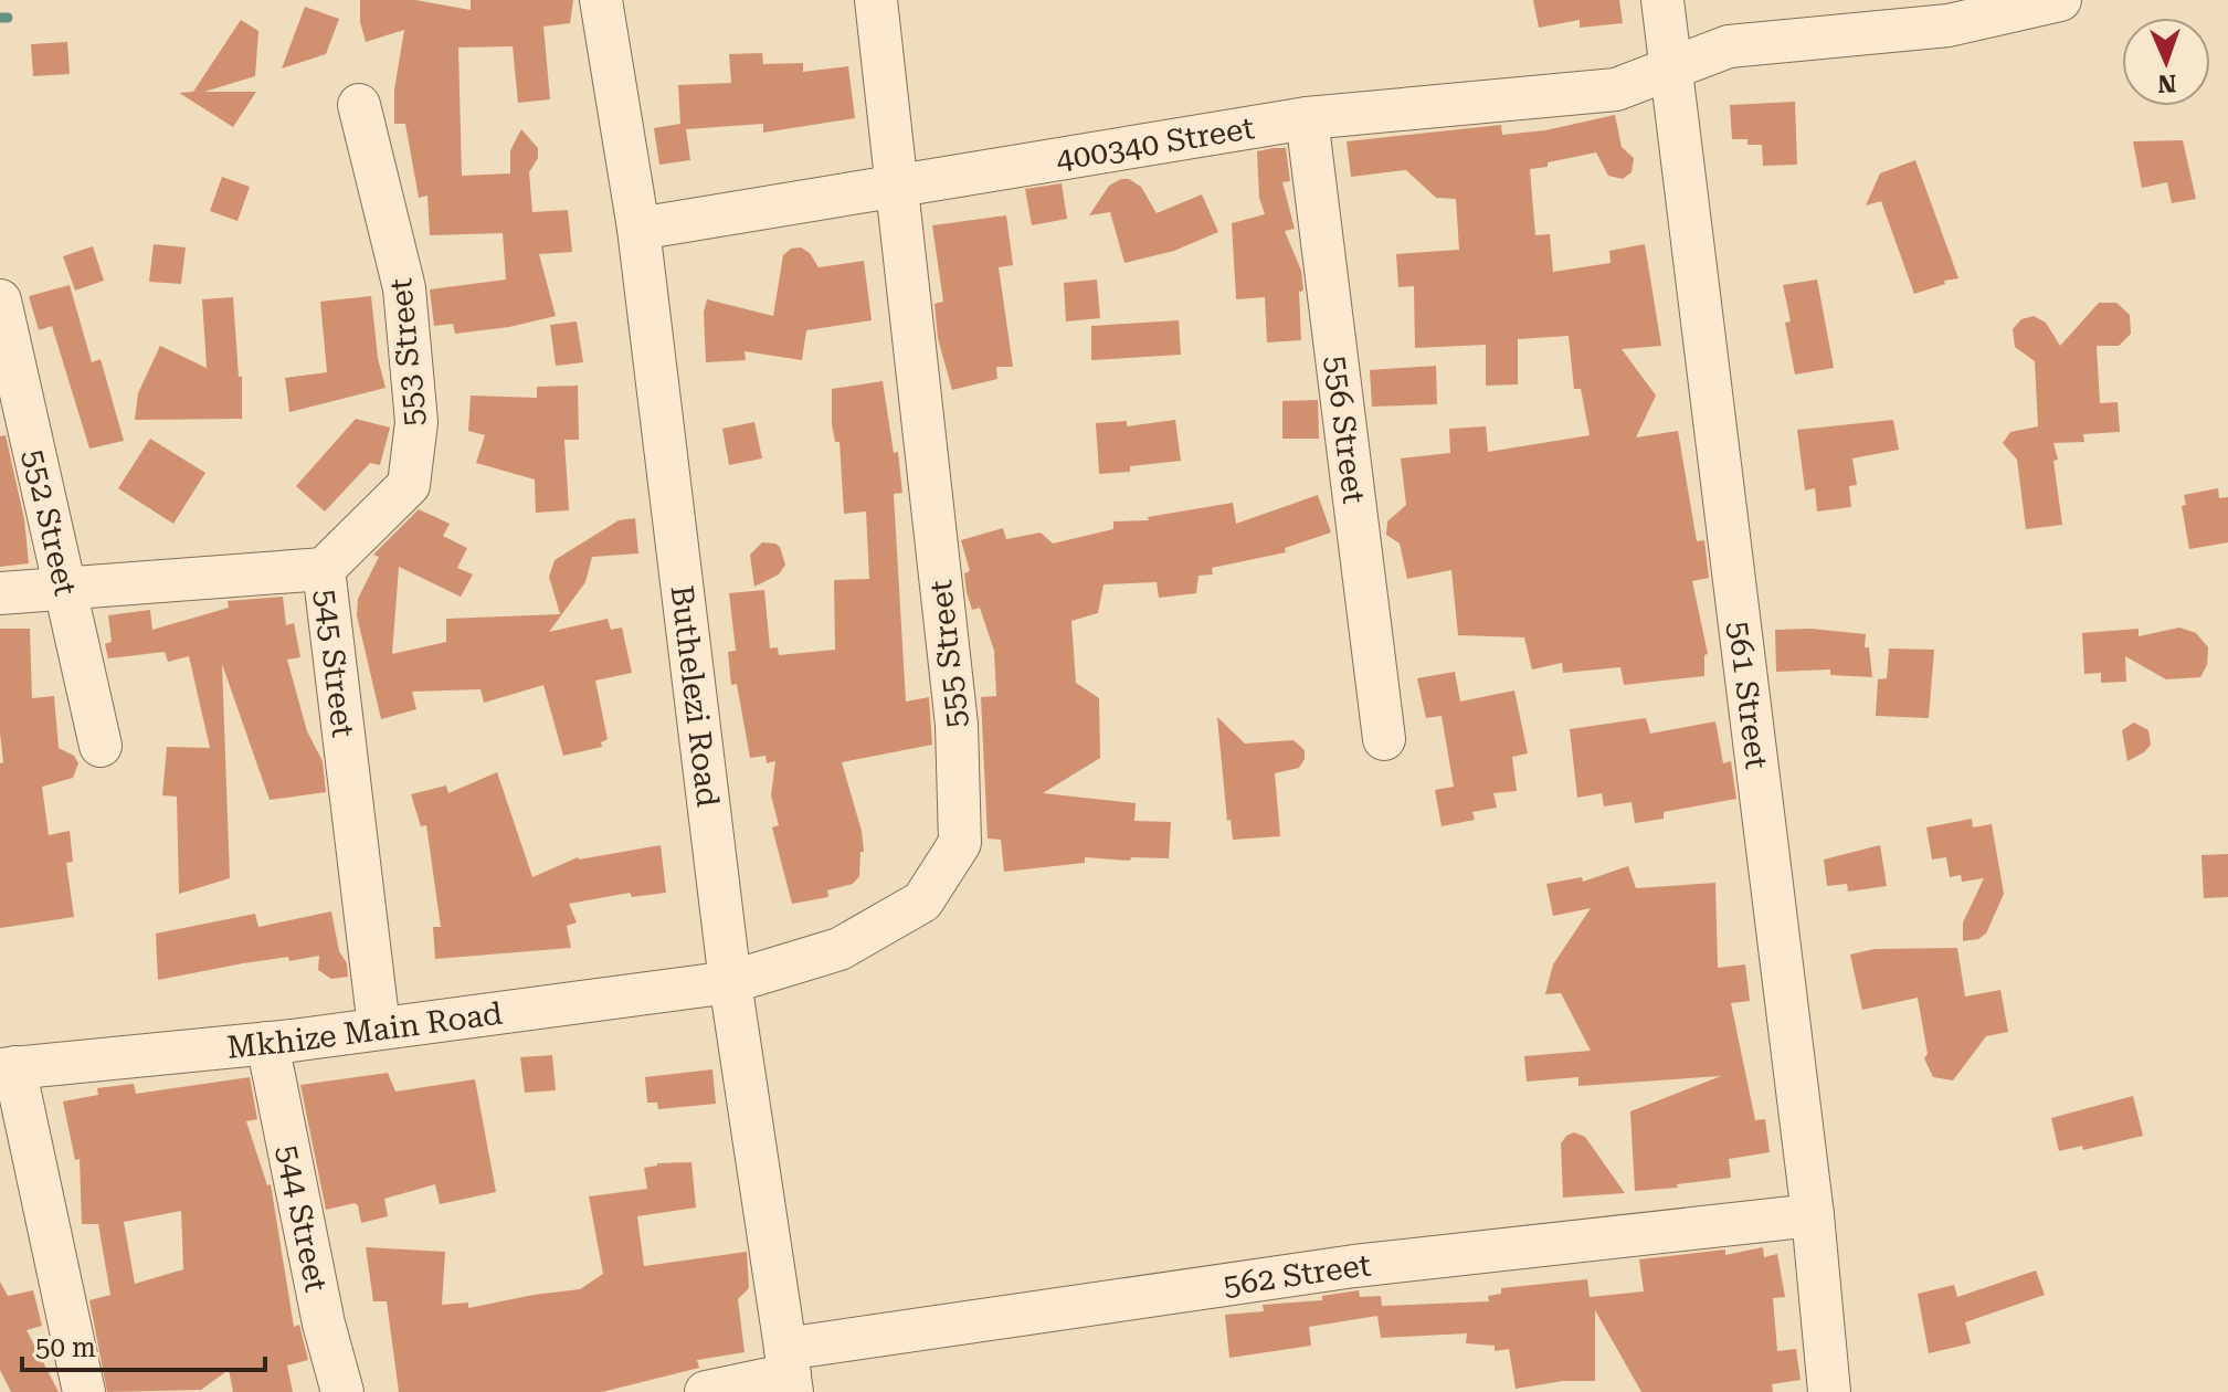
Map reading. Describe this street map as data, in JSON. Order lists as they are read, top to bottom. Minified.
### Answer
{"streets":{"street":["400340 Street","553 Street","556 Street","552 Street","555 Street","545 Street","Buthelezi Road","561 Street","Mkhize Main Road","544 Street","562 Street"]},"crossings":[["400340 Street","556 Street"],["400340 Street","555 Street"],["400340 Street","Buthelezi Road"],["400340 Street","561 Street"],["553 Street","545 Street"],["552 Street","545 Street"],["555 Street","Buthelezi Road"],["555 Street","Mkhize Main Road"],["545 Street","Mkhize Main Road"],["Buthelezi Road","Mkhize Main Road"],["Buthelezi Road","562 Street"],["561 Street","562 Street"],["Mkhize Main Road","544 Street"]],"scale_bar":"50 m","north":"bottom"}
